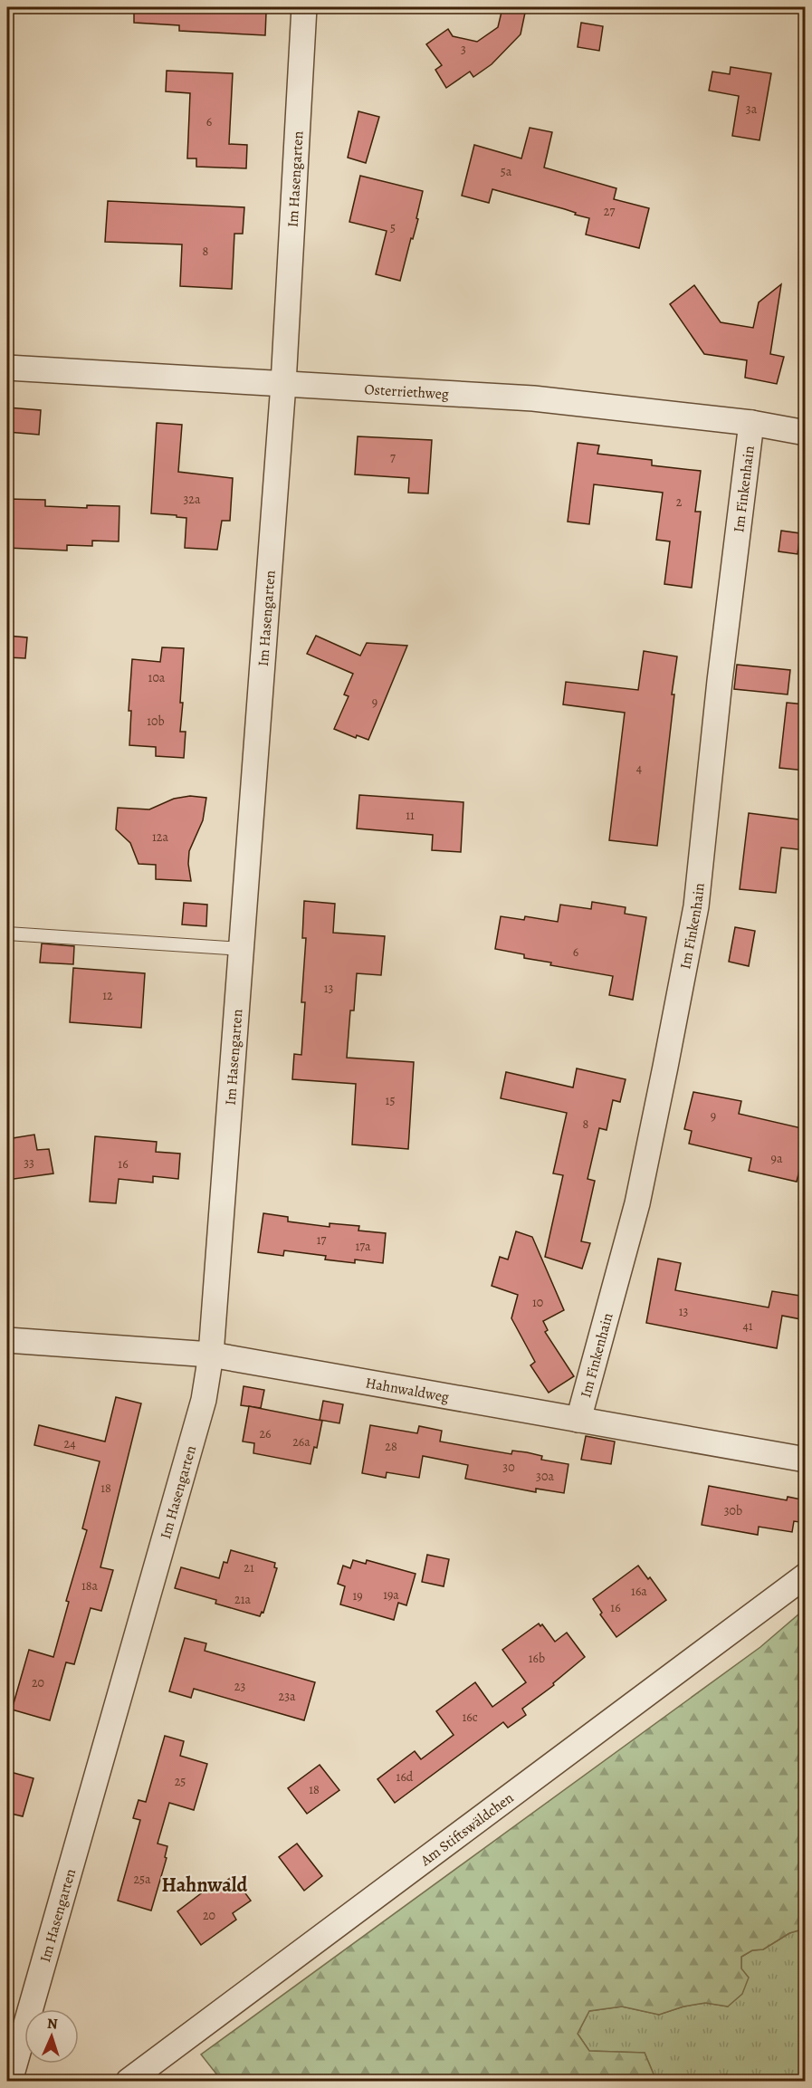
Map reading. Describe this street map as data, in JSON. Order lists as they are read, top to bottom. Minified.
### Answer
{"streets":{"street":["Im Hasengarten","Osterriethweg","Im Finkenhain","Hahnwaldweg","Am Stiftswäldchen"]},"crossings":[["Im Hasengarten","Osterriethweg"],["Im Hasengarten","Hahnwaldweg"],["Osterriethweg","Im Finkenhain"],["Im Finkenhain","Hahnwaldweg"]],"districts":["Hahnwald"],"house_numbers":["3","3a","6","5a","27","5","8","7","32a","2","10a","9","10b","4","11","12a","6","13","12","15","9","8","9a","33","16","17","17a","10","13","41","26","26a","24","28","30","30a","18","30b","21","18a","16a","19a","19","21a","16","16b","20","23","23a","16c","16d","25","18","25a","20"],"north":"top"}
